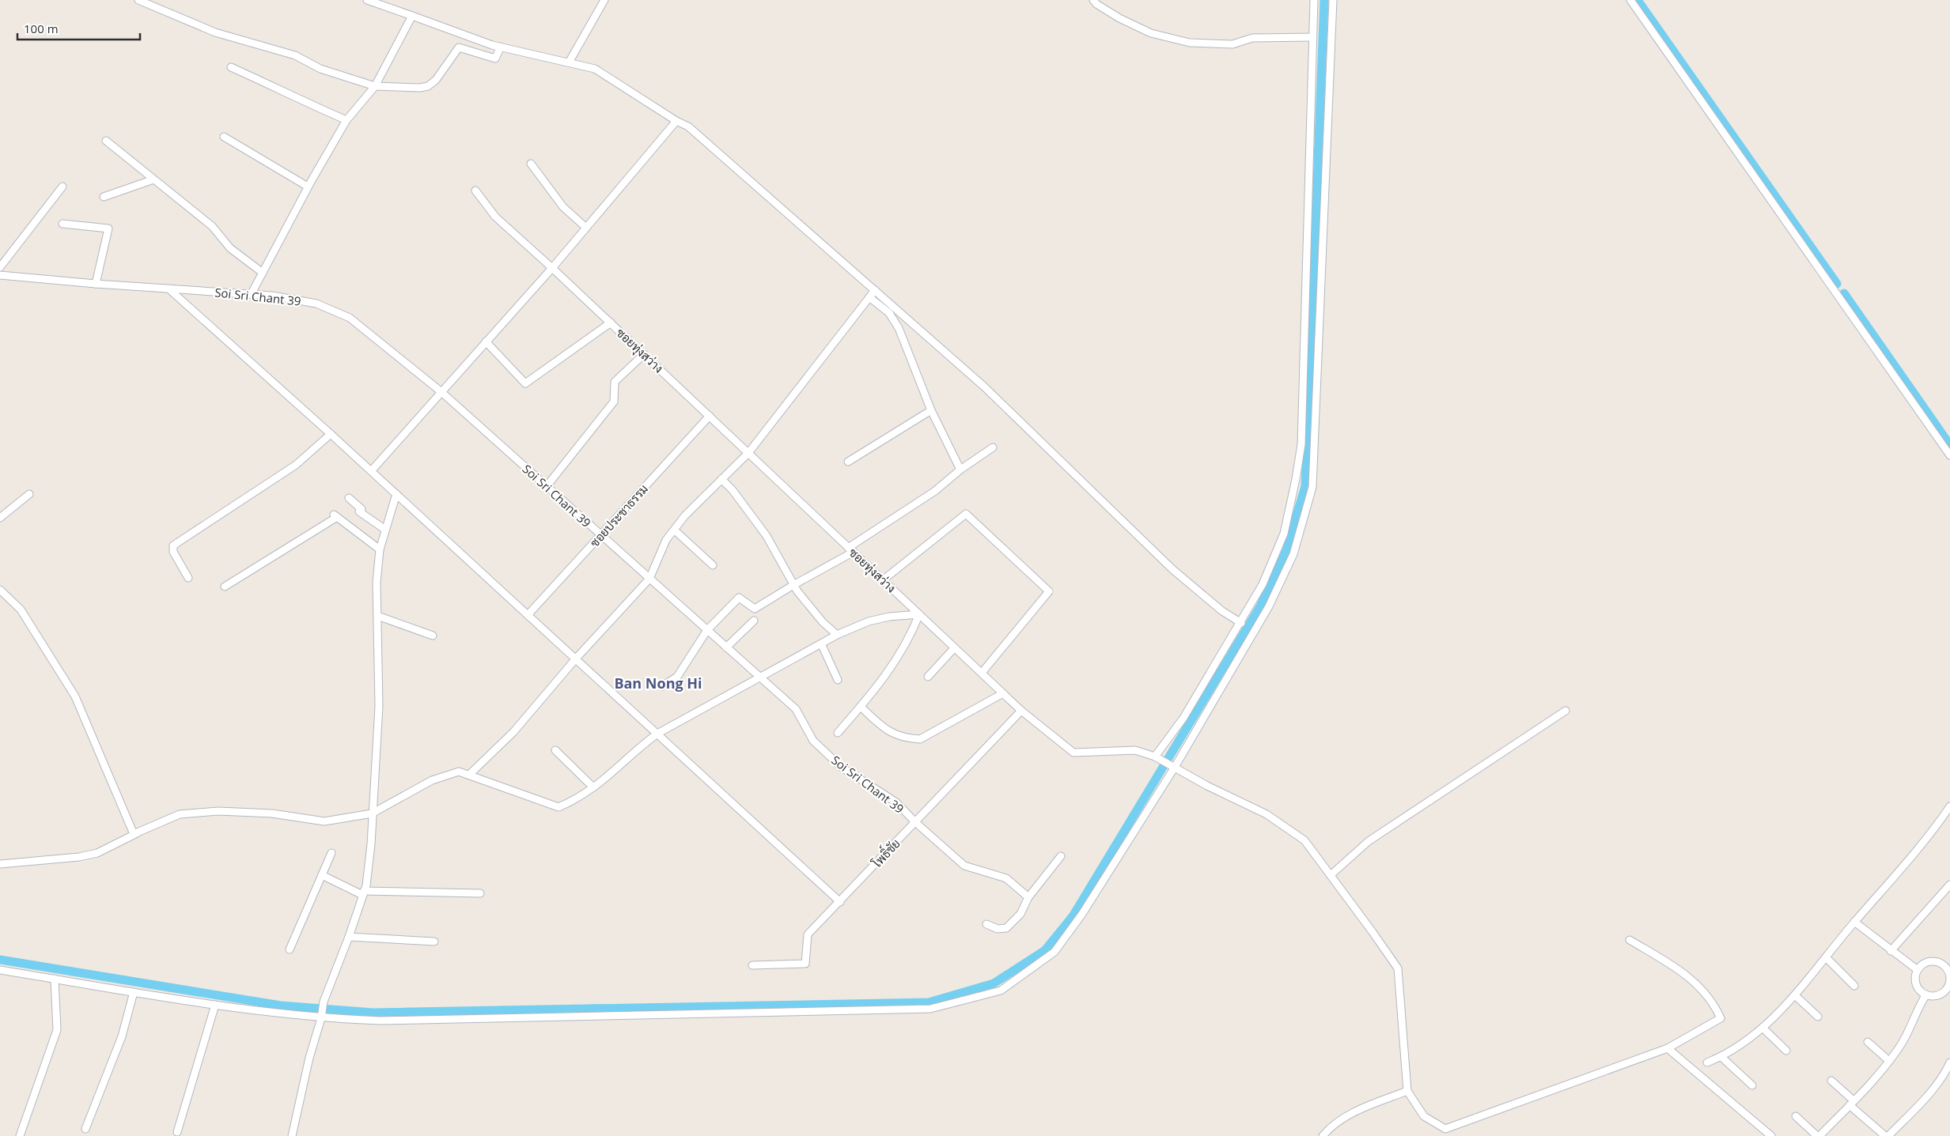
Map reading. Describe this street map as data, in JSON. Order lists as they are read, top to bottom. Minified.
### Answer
{"streets":{"street":["Soi Sri Chant 39","ซอยทุ่งสว่าง","ซอยประชาธรรม","โพธิ์ชัย"]},"crossings":[["Soi Sri Chant 39","ซอยประชาธรรม"],["Soi Sri Chant 39","โพธิ์ชัย"],["ซอยทุ่งสว่าง","ซอยประชาธรรม"],["ซอยทุ่งสว่าง","โพธิ์ชัย"]],"districts":["Ban Nong Hi"],"scale_bar":"100 m"}
